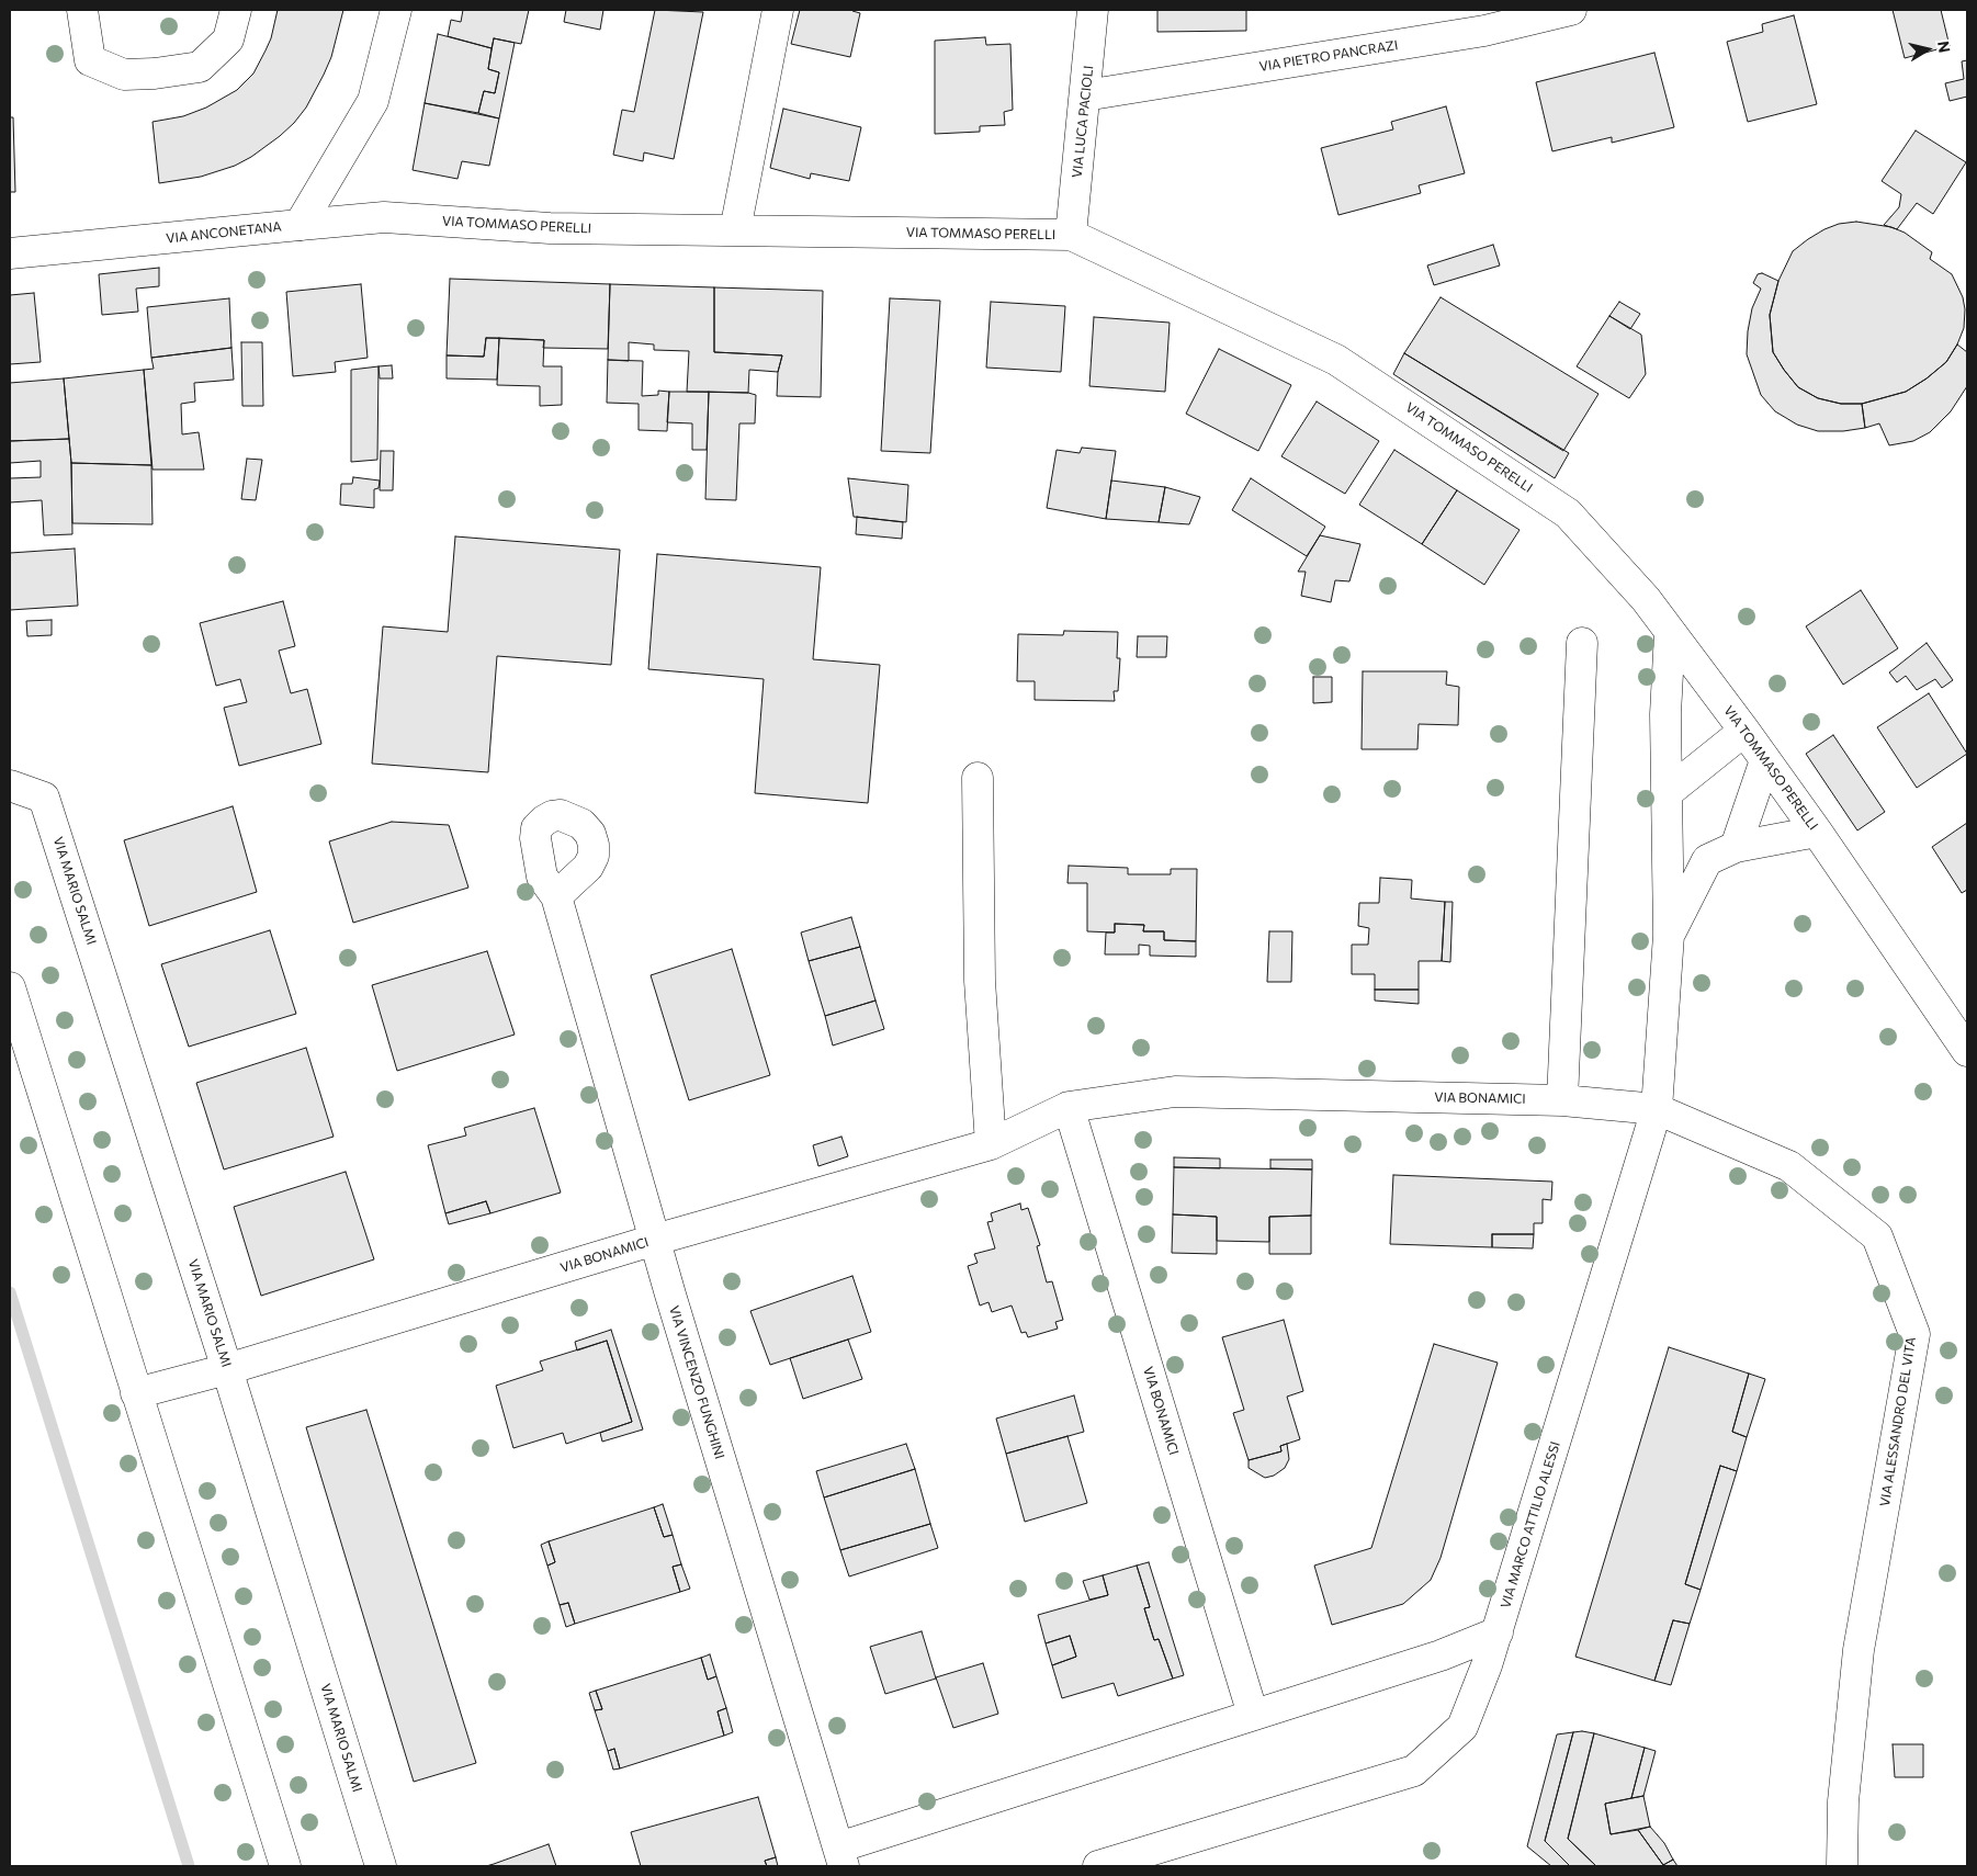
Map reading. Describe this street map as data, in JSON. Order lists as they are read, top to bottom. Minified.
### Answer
{"streets":{"street":["VIA PIETRO PANCRAZI","VIA LUCA PACIOLI","VIA TOMMASO PERELLI","VIA ANCONETANA","VIA MARIO SALMI","VIA BONAMICI","VIA VINCENZO FUNGHINI","VIA ALESSANDRO DEL VITA","VIA MARCO ATTILIO ALESSI"]},"crossings":[["VIA PIETRO PANCRAZI","VIA LUCA PACIOLI"],["VIA LUCA PACIOLI","VIA TOMMASO PERELLI"],["VIA TOMMASO PERELLI","VIA ANCONETANA"],["VIA TOMMASO PERELLI","VIA MARCO ATTILIO ALESSI"],["VIA MARIO SALMI","VIA BONAMICI"],["VIA BONAMICI","VIA VINCENZO FUNGHINI"],["VIA BONAMICI","VIA ALESSANDRO DEL VITA"],["VIA BONAMICI","VIA MARCO ATTILIO ALESSI"],["VIA ALESSANDRO DEL VITA","VIA MARCO ATTILIO ALESSI"]],"north":"right"}
